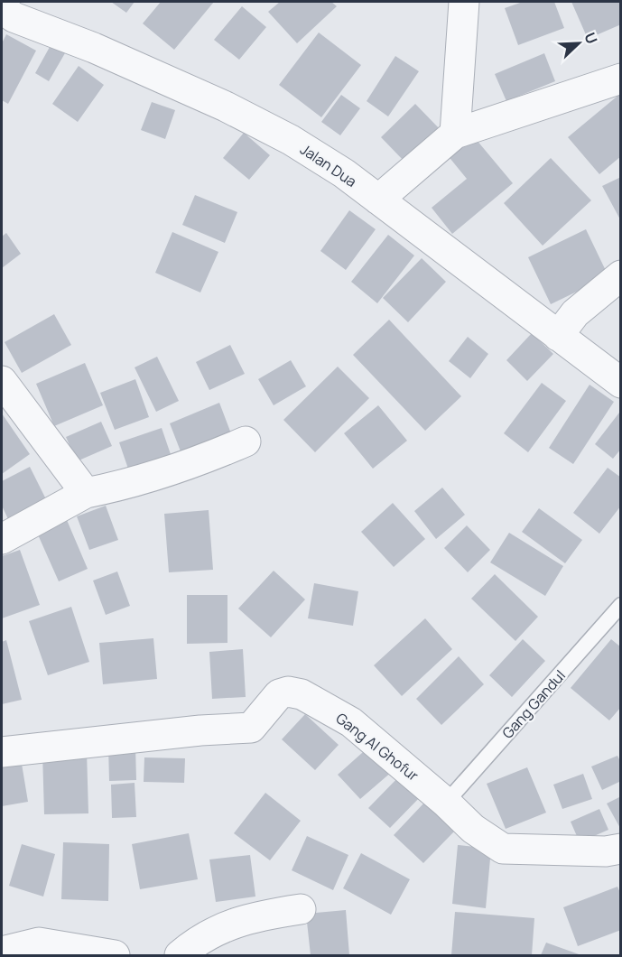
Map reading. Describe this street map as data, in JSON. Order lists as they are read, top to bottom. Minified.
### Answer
{"streets":{"street":["Jalan Dua","Gang Al Ghofur"],"lane":["Gang Gandul"]},"crossings":[["Gang Gandul","Gang Al Ghofur"]],"north":"top right"}
